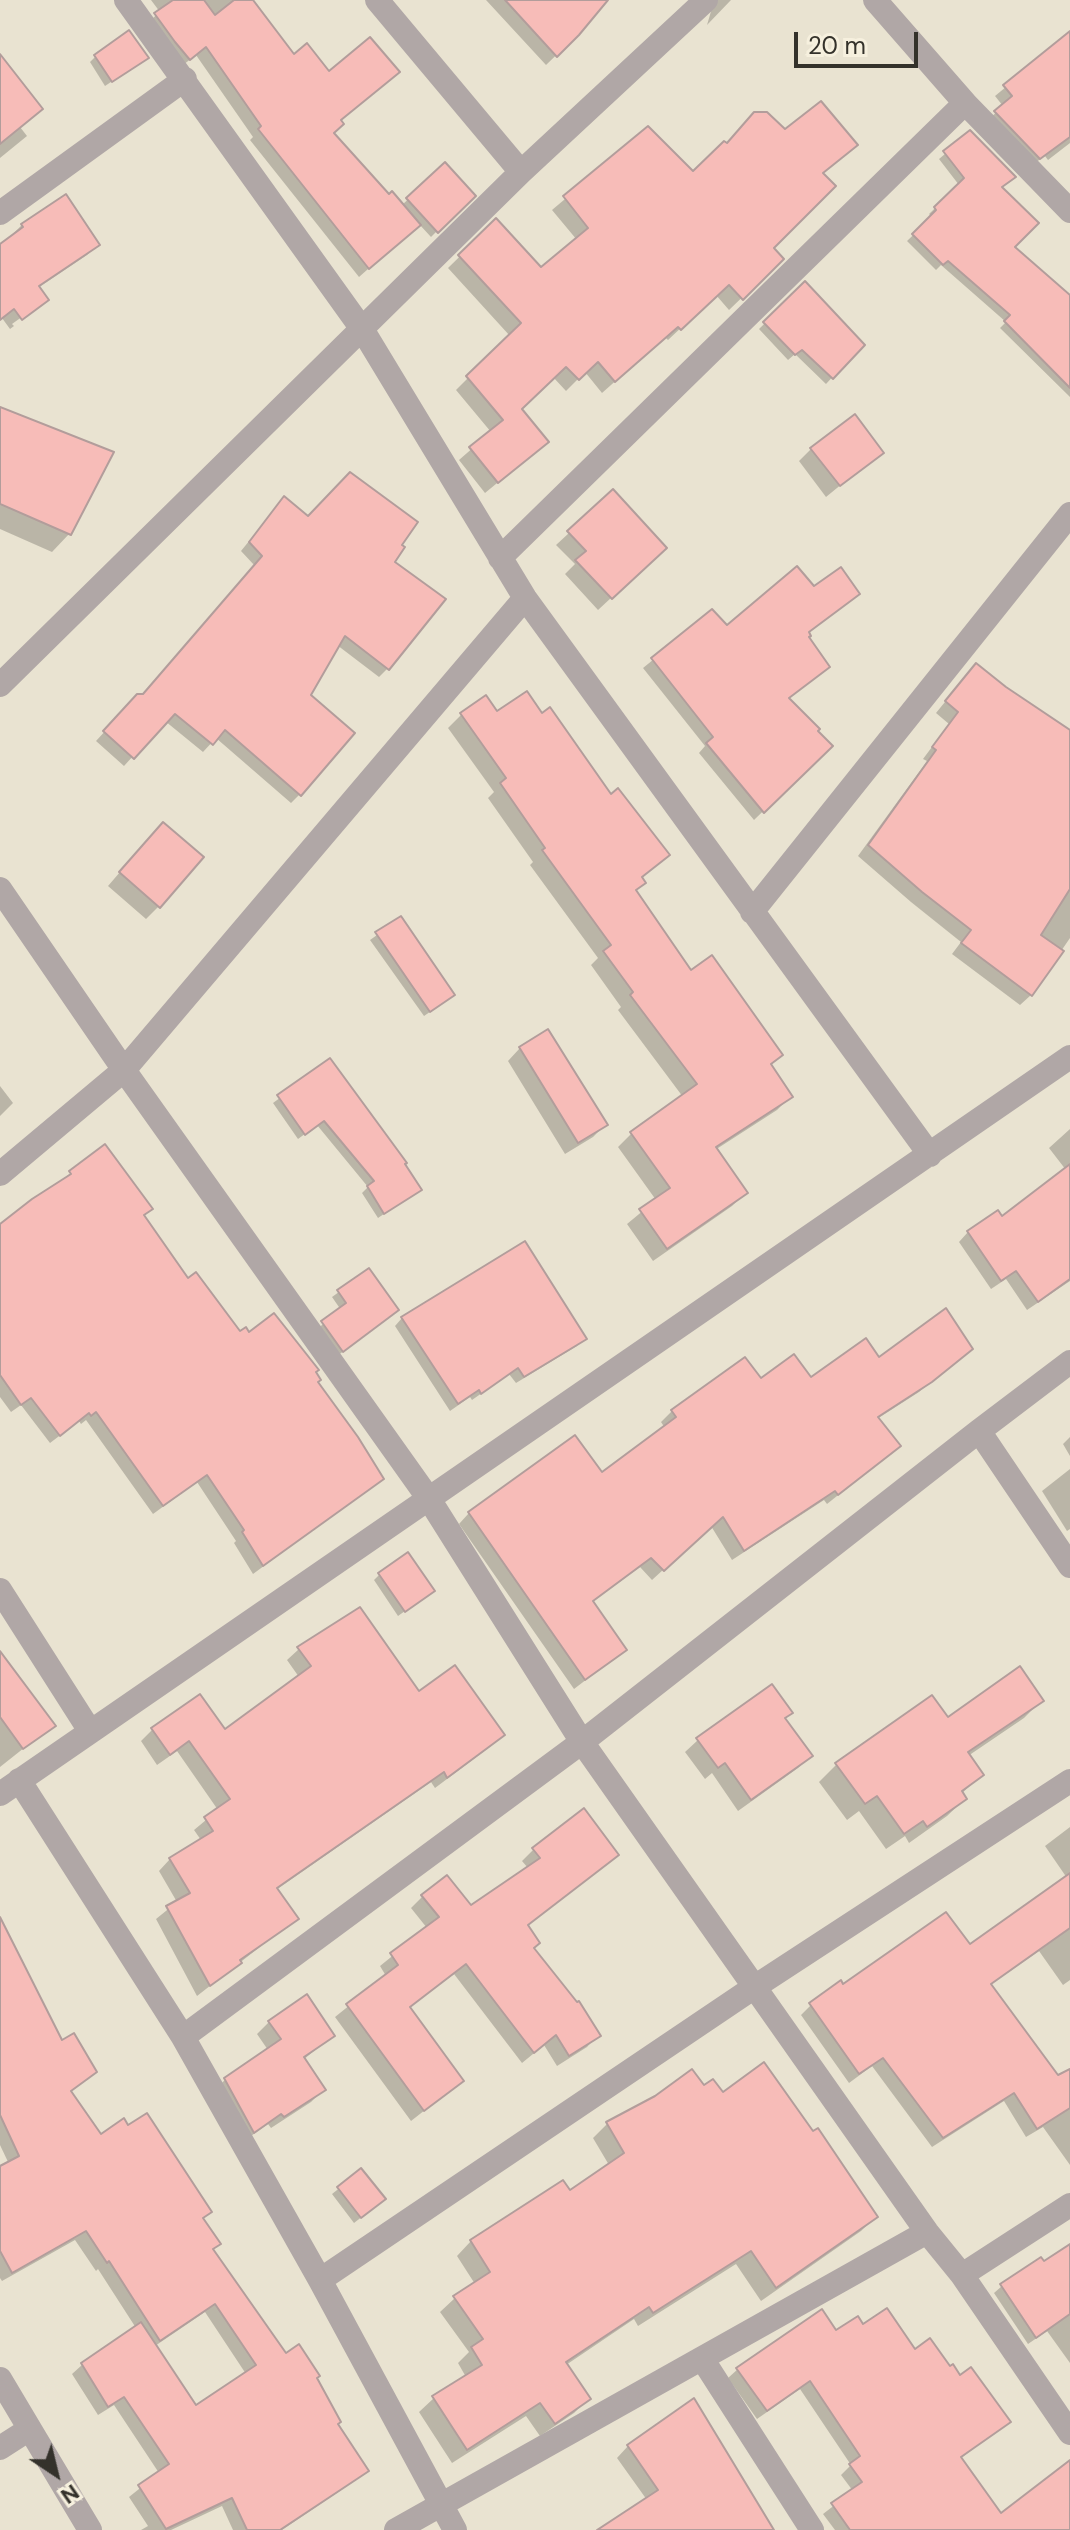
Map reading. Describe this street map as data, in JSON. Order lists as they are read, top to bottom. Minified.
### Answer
{"scale_bar":"20 m","north":"bottom right"}
